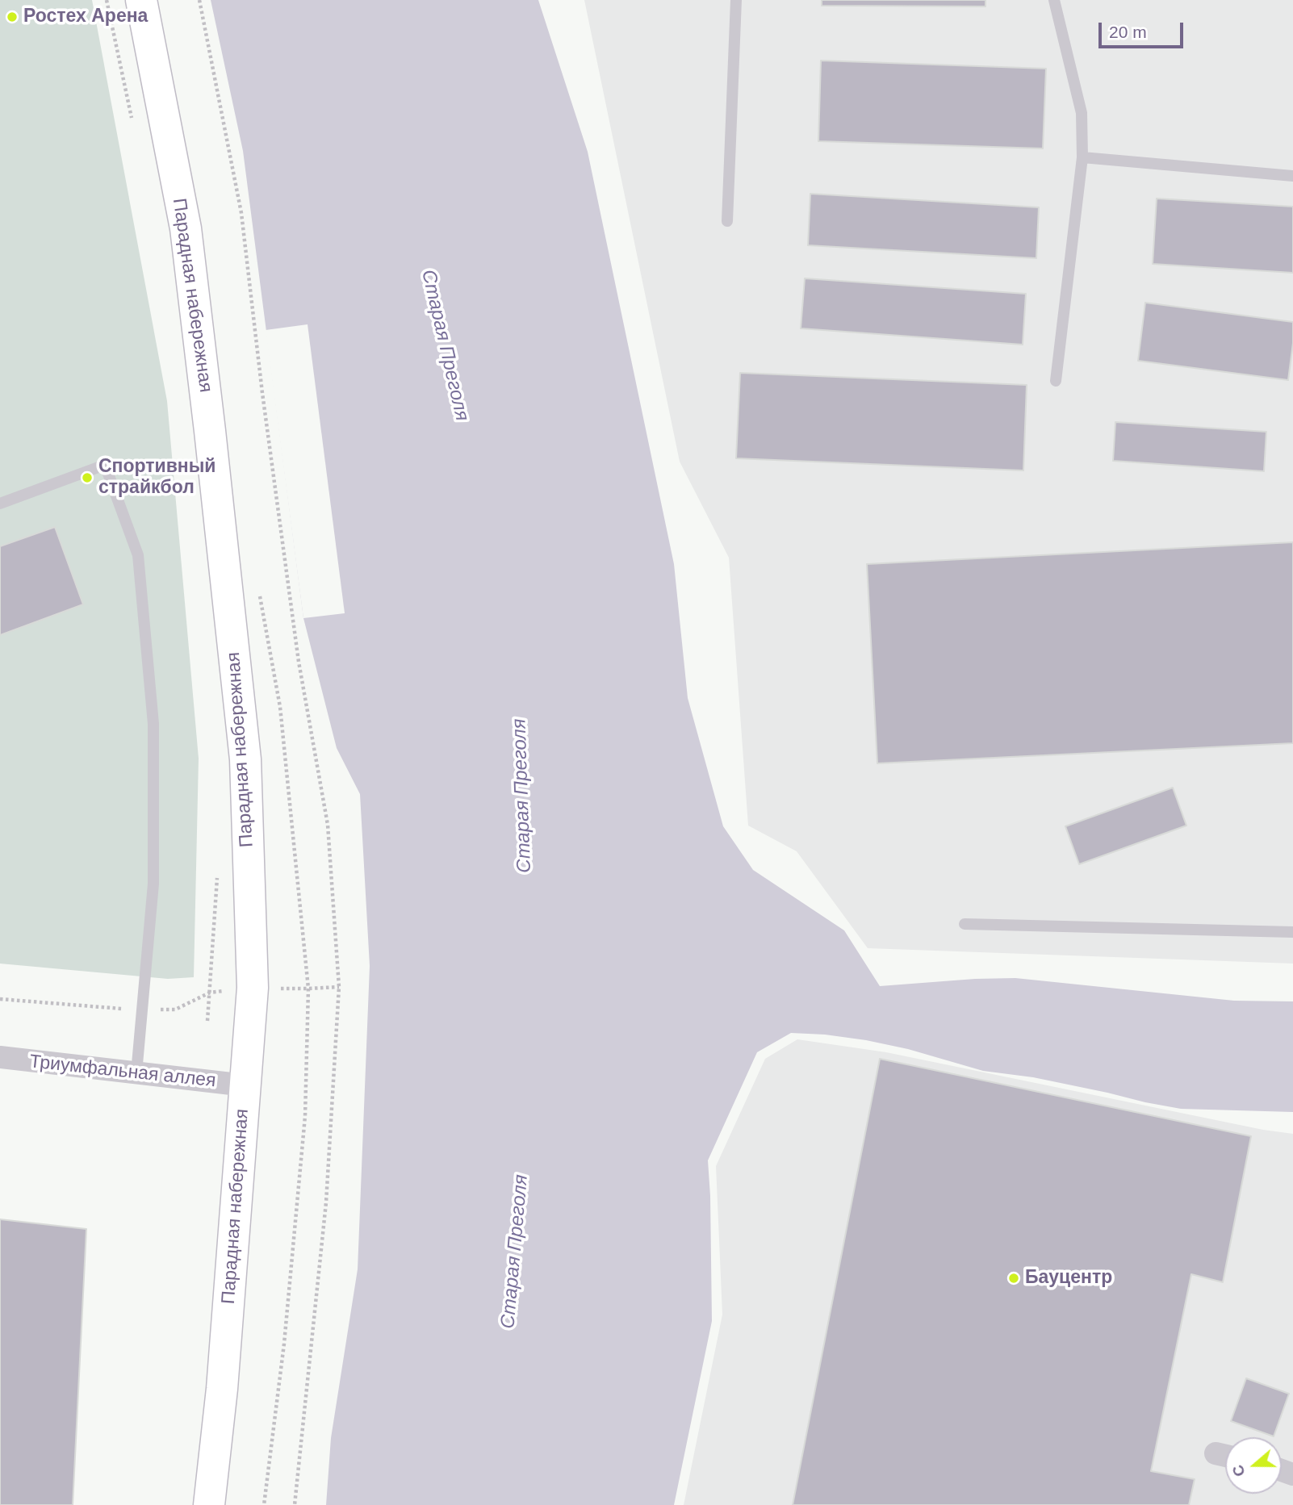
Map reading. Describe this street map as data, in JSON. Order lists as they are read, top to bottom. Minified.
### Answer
{"streets":{"main road":["Парадная набережная"],"street":["Триумфальная аллея"]},"crossings":[["Парадная набережная","Триумфальная аллея"]],"water":["Старая Преголя"],"places":["Ростех Арена","Спортивный страйкбол","Бауцентр"],"scale_bar":"20 m","north":"left"}
